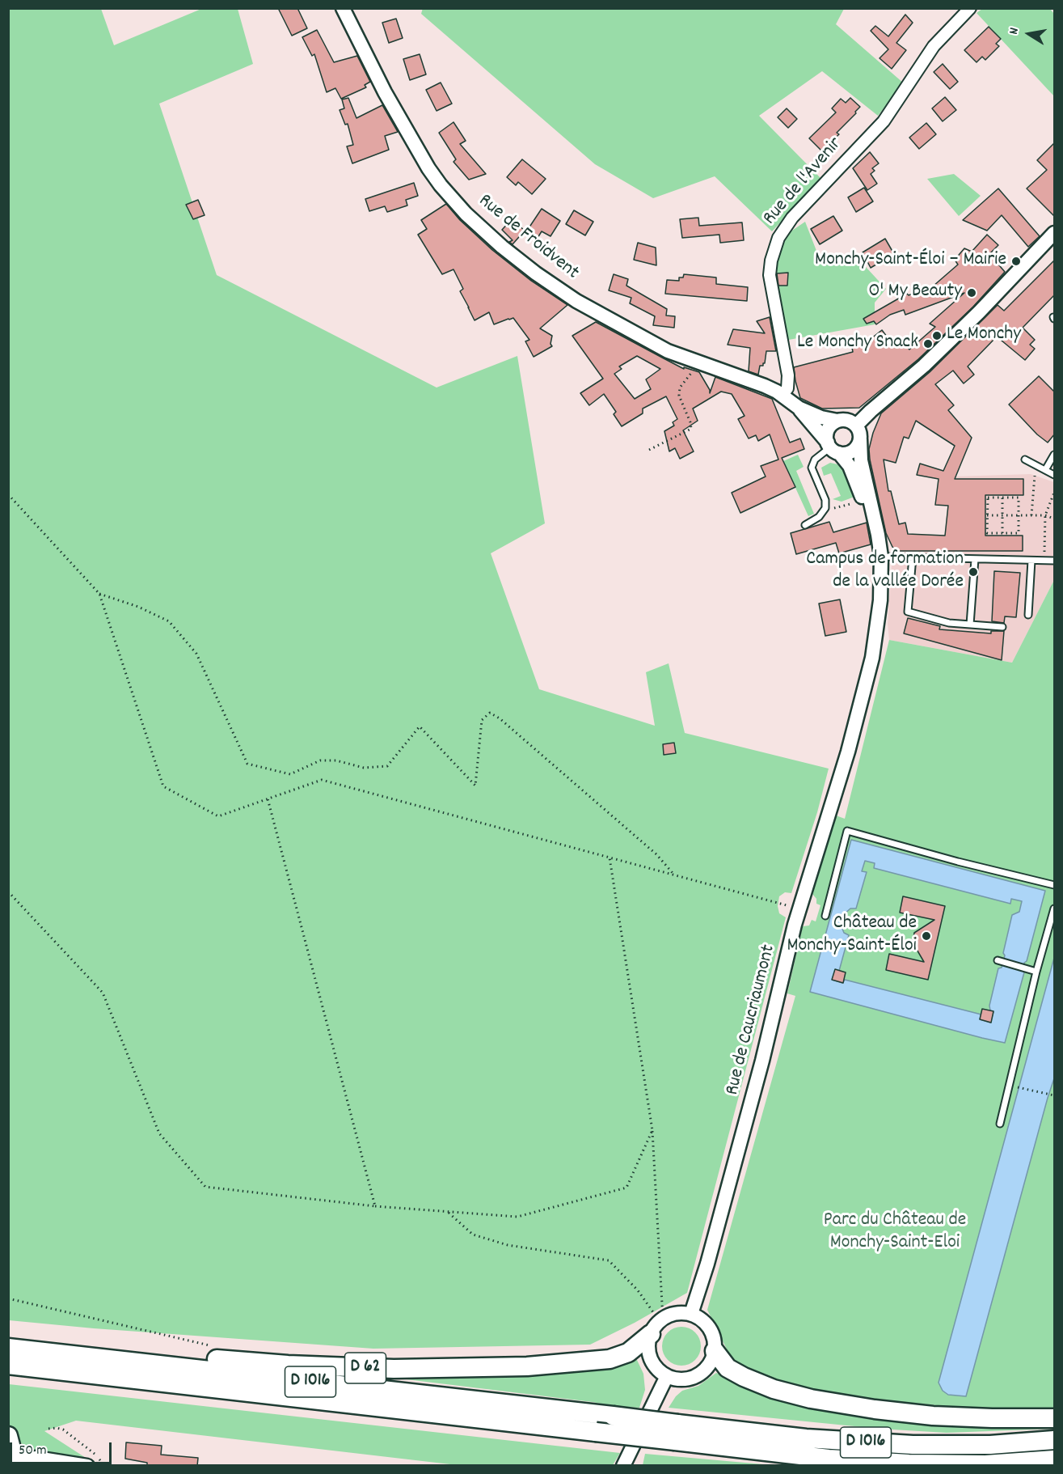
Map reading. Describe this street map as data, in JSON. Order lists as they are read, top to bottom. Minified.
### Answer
{"streets":{"highway":["D 62","D 1016"],"street":["Rue de l'Avenir","Rue de Froidvent","Rue de Caucriaumont"]},"crossings":[["Rue de l'Avenir","Rue de Froidvent"],["Rue de Caucriaumont","D 62"],["D 62","D 1016"]],"parks":["Parc du Château de Monchy-Saint-Eloi"],"places":["Monchy-Saint-Éloi – Mairie","O' My Beauty","Le Monchy","Le Monchy Snack","Campus de formation de la vallée Dorée","Château de Monchy-Saint-Éloi"],"scale_bar":"50 m","north":"left"}
